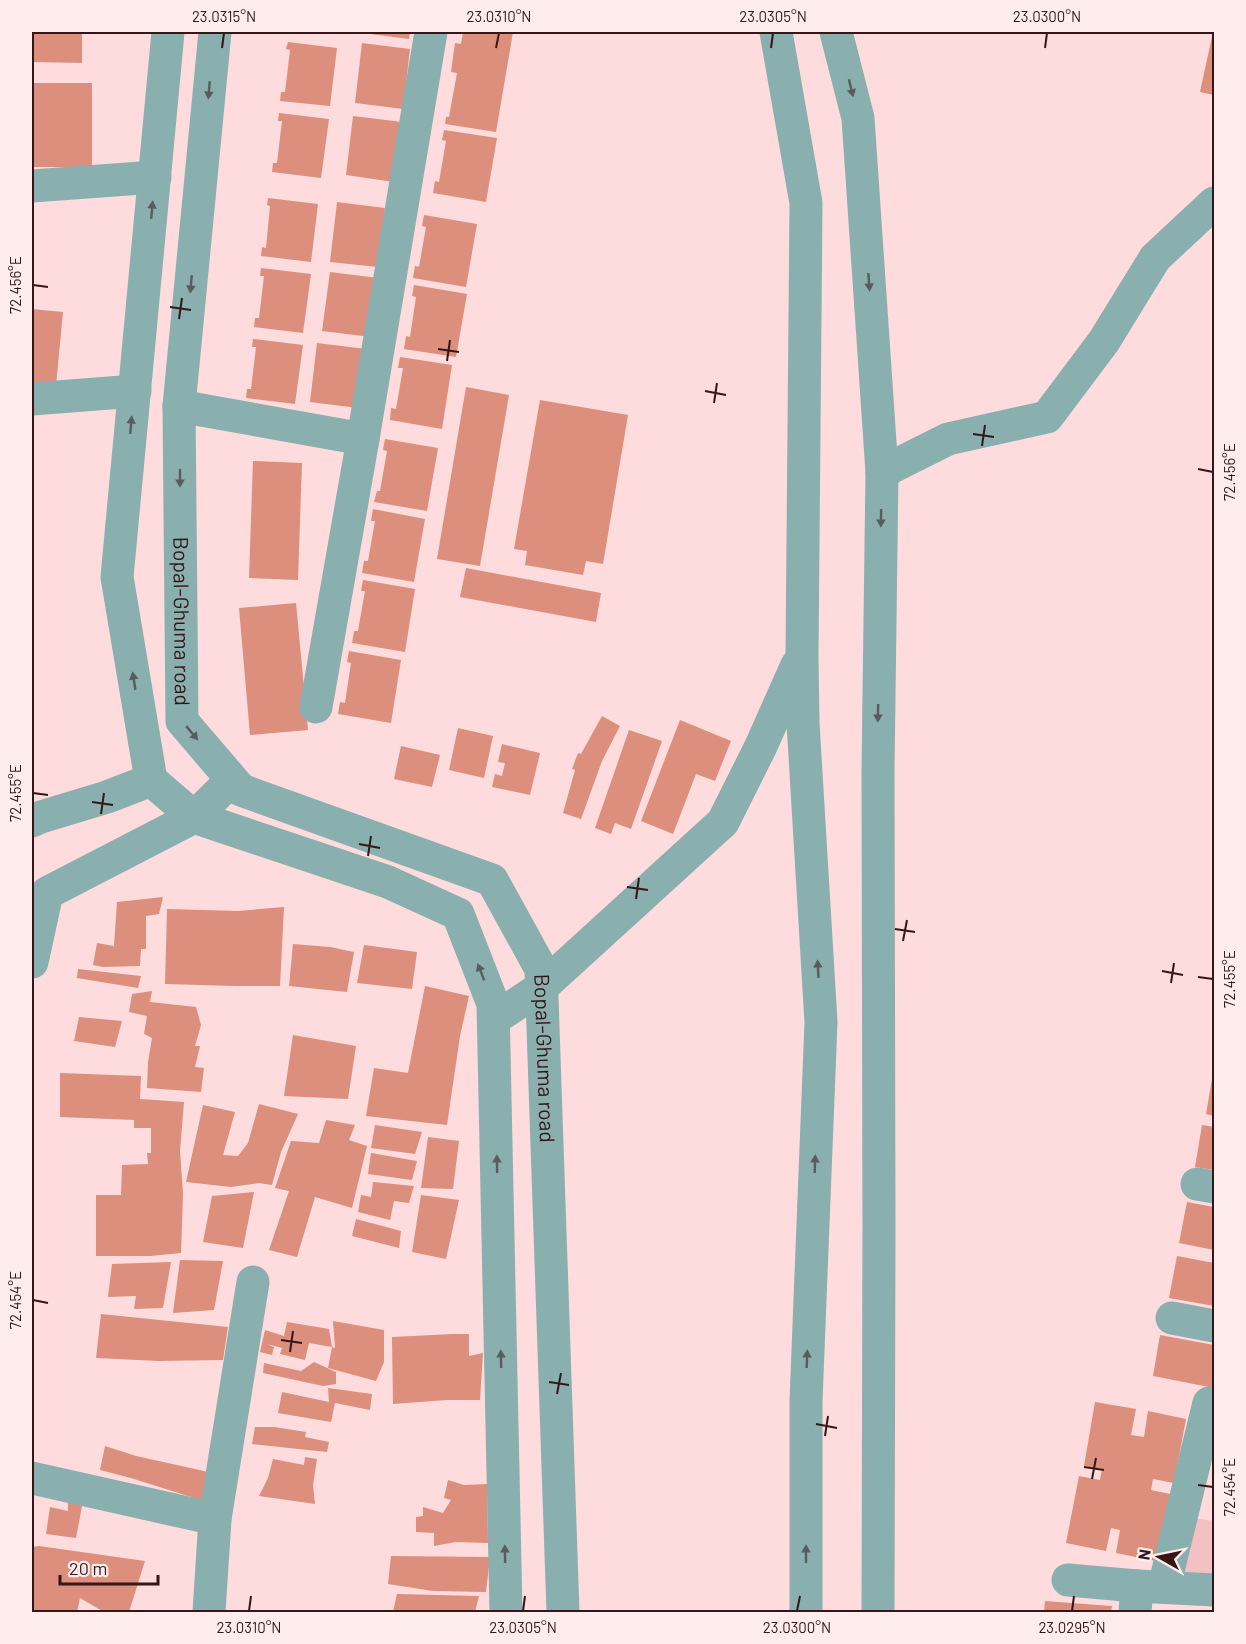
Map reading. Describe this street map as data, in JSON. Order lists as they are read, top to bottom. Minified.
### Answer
{"streets":{"street":["Bopal-Ghuma road"]},"scale_bar":"20 m","north":"left","coordinates":["23.0315°N","23.0310°N","23.0305°N","23.0300°N","72.456°E","72.455°E","72.454°E","23.0295°N"]}
